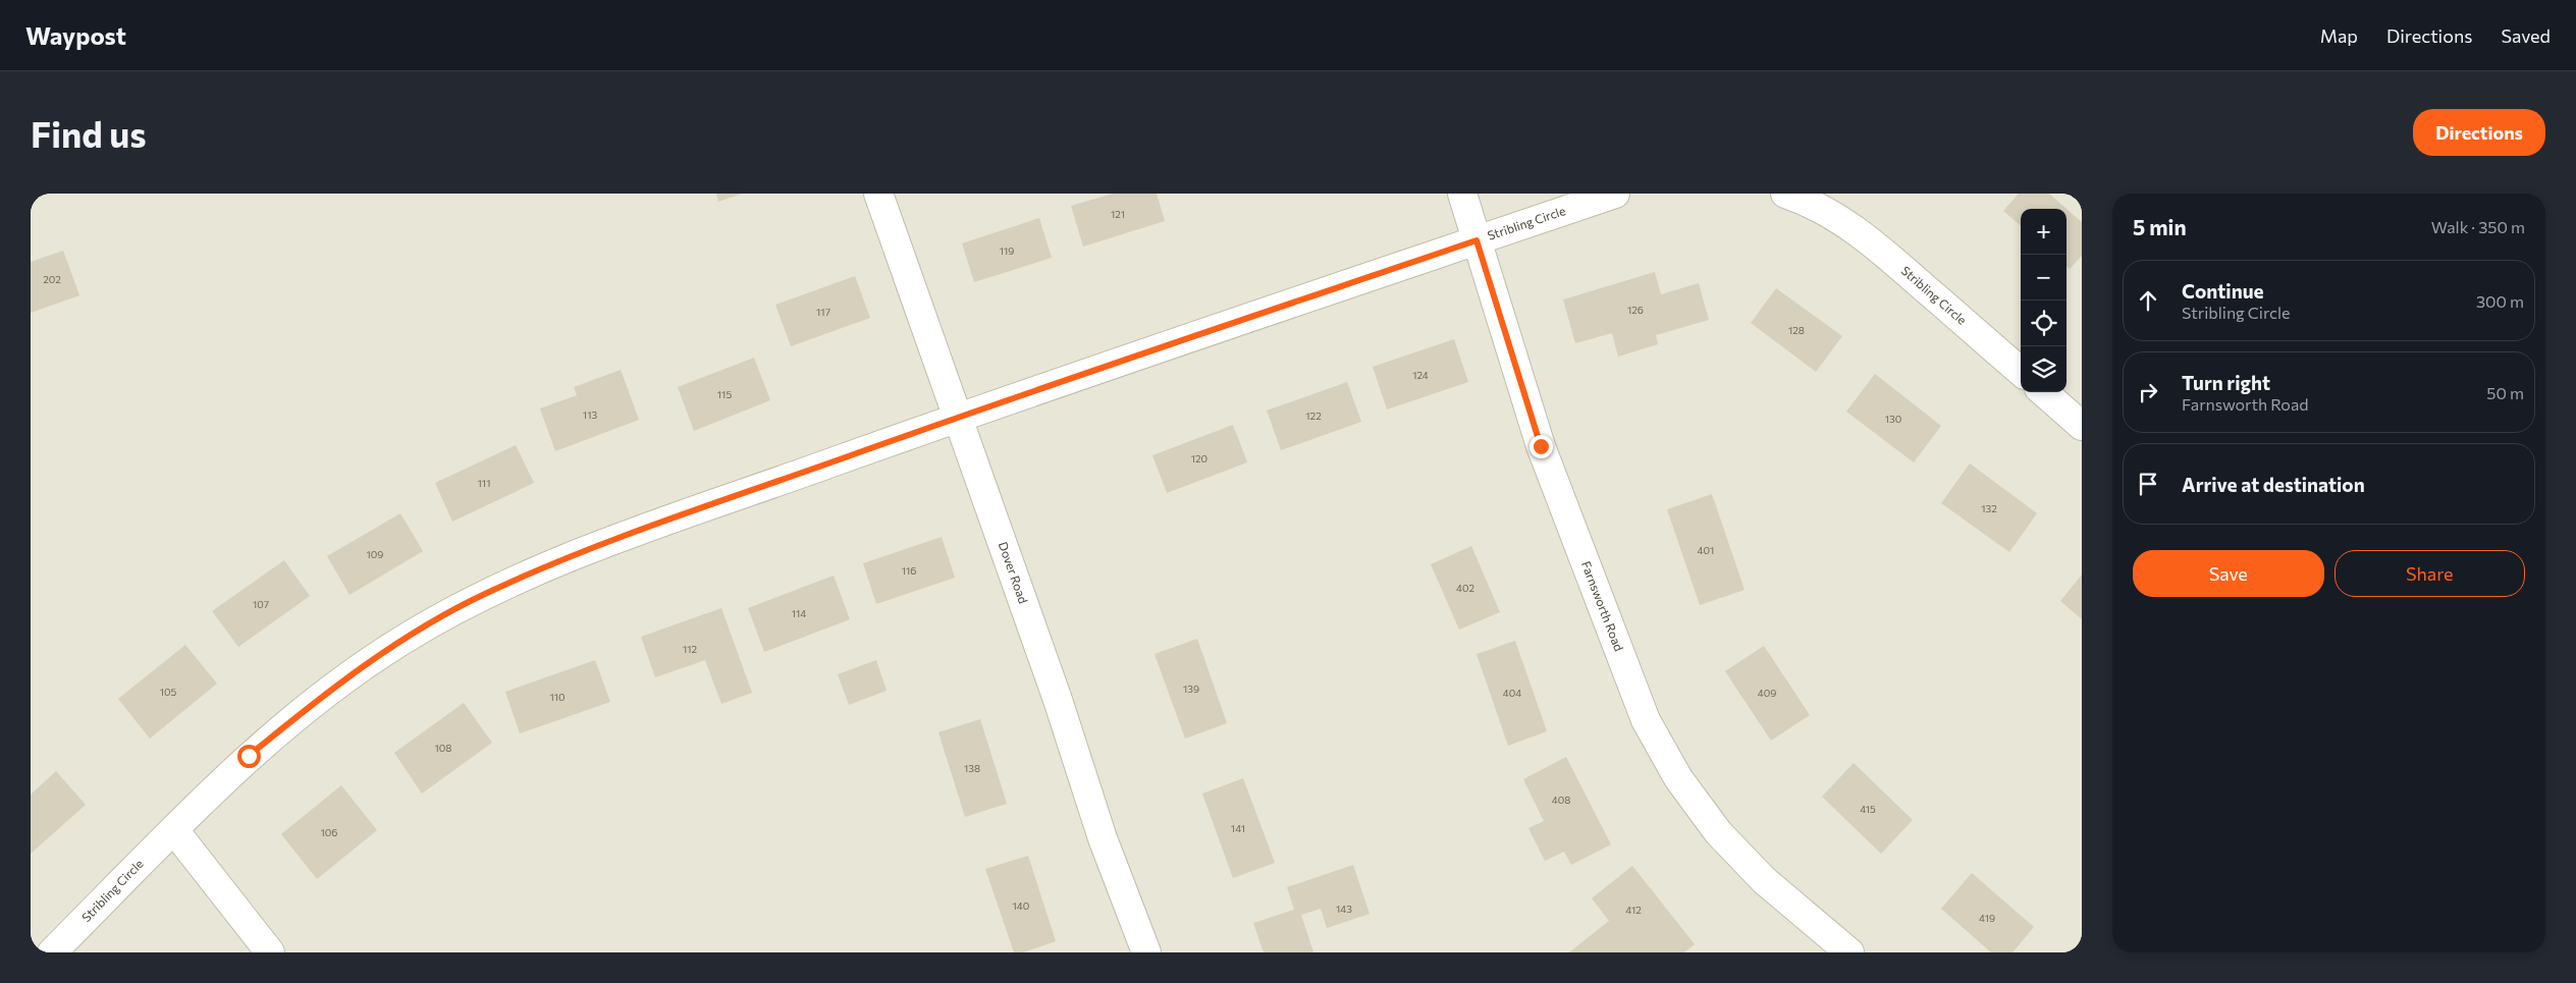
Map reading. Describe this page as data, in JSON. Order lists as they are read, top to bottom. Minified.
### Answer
{"streets":{"street":["Stribling Circle","Dover Road","Farnsworth Road"]},"crossings":[["Stribling Circle","Dover Road"],["Stribling Circle","Farnsworth Road"]],"house_numbers":["121","119","202","126","117","128","124","115","113","122","130","120","111","132","401","109","116","402","107","114","112","139","105","404","409","110","108","138","408","415","141","106","140","143","412","419"],"page":{"header":"Waypost","nav":["Map","Directions","Saved"],"buttons":["Directions",["Save","Share"]],"title":"Find us","heading":["5 min","Walk · 350 m"],"map_buttons":["+","−"],"list":[["Continue","Stribling Circle","300 m"],["Turn right","Farnsworth Road","50 m"],"Arrive at destination"]}}
